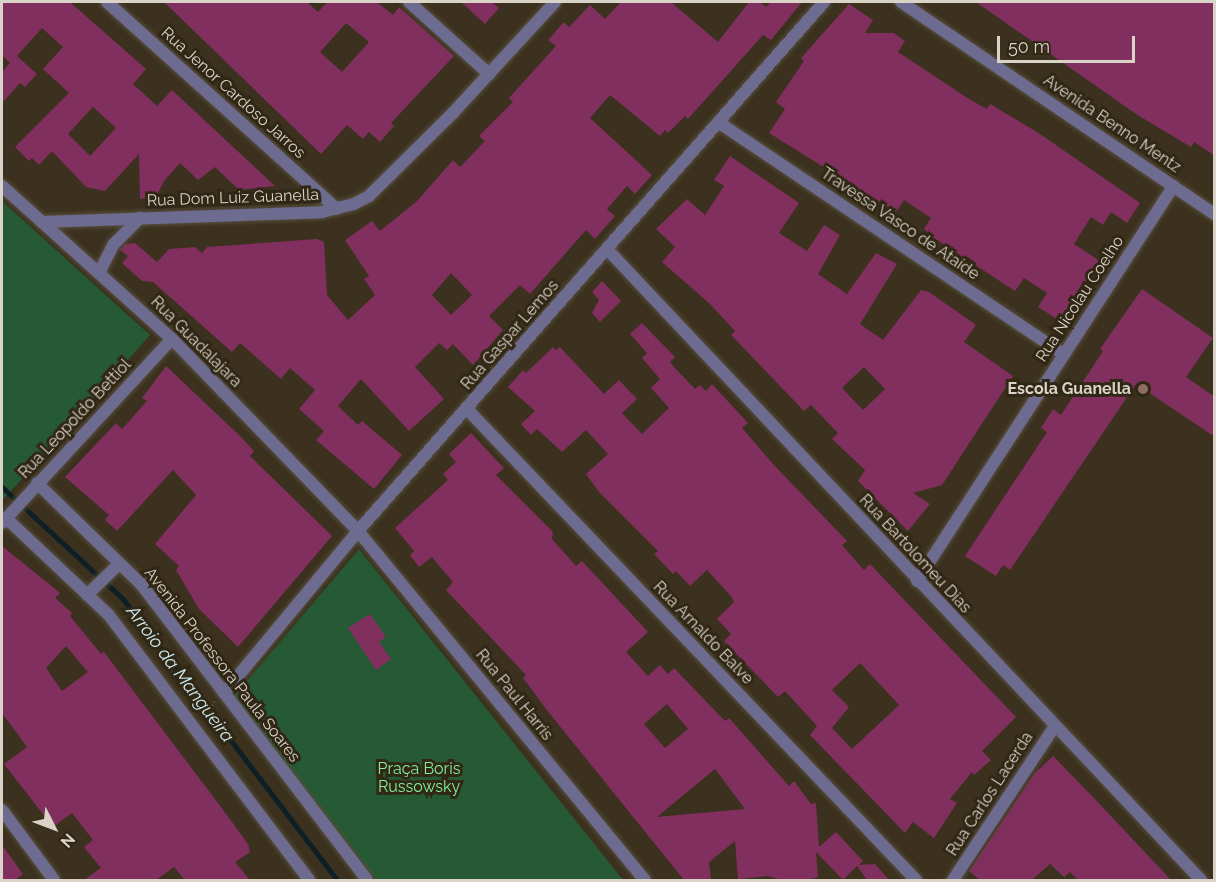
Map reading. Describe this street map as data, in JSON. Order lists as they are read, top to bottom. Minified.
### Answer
{"streets":{"street":["Rua Jenor Cardoso Jarros","Avenida Benno Mentz","Rua Dom Luiz Guanella","Travessa Vasco de Ataíde","Rua Nicolau Coelho","Rua Gaspar Lemos","Rua Guadalajara","Rua Leopoldo Bettiol","Rua Bartolomeu Dias","Rua Arnaldo Balve","Avenida Professora Paula Soares","Rua Paul Harris","Rua Carlos Lacerda"]},"crossings":[["Rua Jenor Cardoso Jarros","Rua Dom Luiz Guanella"],["Avenida Benno Mentz","Rua Nicolau Coelho"],["Rua Dom Luiz Guanella","Rua Guadalajara"],["Travessa Vasco de Ataíde","Rua Nicolau Coelho"],["Travessa Vasco de Ataíde","Rua Gaspar Lemos"],["Rua Nicolau Coelho","Rua Bartolomeu Dias"],["Rua Gaspar Lemos","Rua Guadalajara"],["Rua Gaspar Lemos","Rua Bartolomeu Dias"],["Rua Gaspar Lemos","Rua Arnaldo Balve"],["Rua Gaspar Lemos","Avenida Professora Paula Soares"],["Rua Gaspar Lemos","Rua Paul Harris"],["Rua Guadalajara","Rua Leopoldo Bettiol"],["Rua Guadalajara","Rua Paul Harris"],["Rua Leopoldo Bettiol","Avenida Professora Paula Soares"],["Rua Bartolomeu Dias","Rua Carlos Lacerda"]],"water":["Arroio da Mangueira"],"parks":["Praça Boris Russowsky"],"places":["Escola Guanella"],"scale_bar":"50 m","north":"bottom right"}
